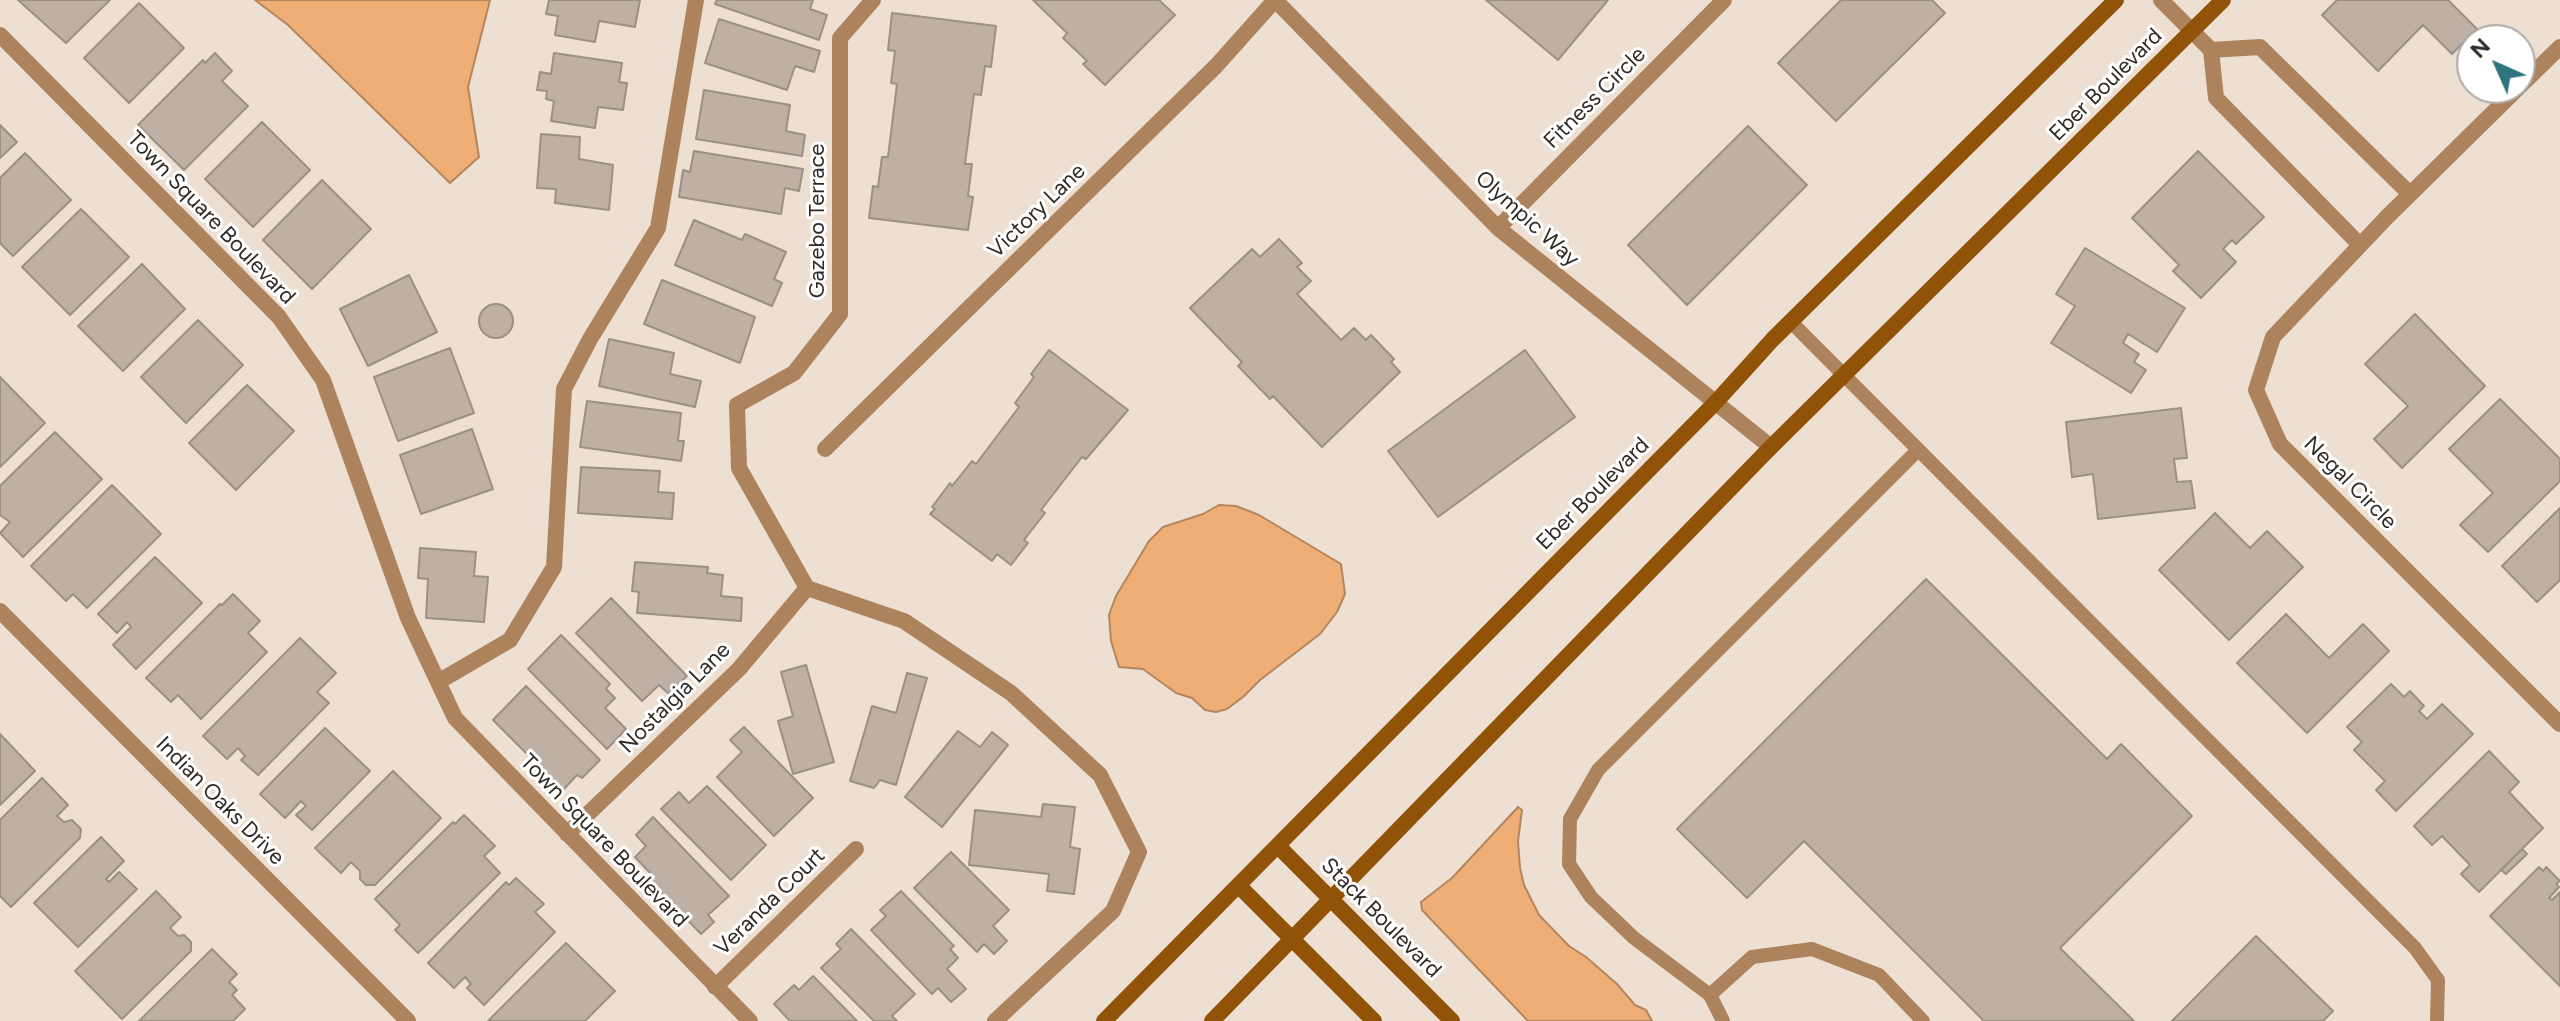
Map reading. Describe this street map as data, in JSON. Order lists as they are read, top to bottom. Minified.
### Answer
{"streets":{"street":["Eber Boulevard","Fitness Circle","Victory Lane","Town Square Boulevard","Olympic Way","Gazebo Terrace","Negal Circle","Nostalgia Lane","Indian Oaks Drive","Veranda Court","Stack Boulevard"]},"crossings":[["Eber Boulevard","Olympic Way"],["Eber Boulevard","Stack Boulevard"],["Fitness Circle","Olympic Way"],["Victory Lane","Olympic Way"],["Town Square Boulevard","Nostalgia Lane"],["Town Square Boulevard","Veranda Court"],["Gazebo Terrace","Nostalgia Lane"]],"north":"top left"}
